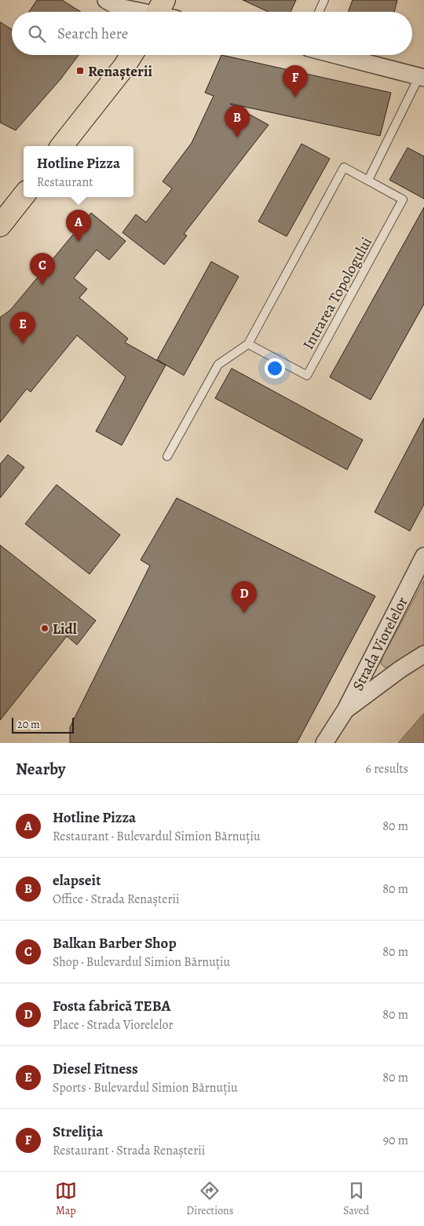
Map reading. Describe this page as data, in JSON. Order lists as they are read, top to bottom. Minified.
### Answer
{"streets":{"street":["Strada Viorelelor"],"lane":["Intrarea Topologului"]},"places":{"transit":["Renașterii"],"other":["Lidl"]},"scale_bar":"20 m","page":{"search":"Search here","pins":["F","B","A","C","E","D"],"popup":["Hotline Pizza","Restaurant"],"scale":"20 m","heading":["Nearby","6 results"],"list":[{"mark":"A","name":"Hotline Pizza","note":"Restaurant · Bulevardul Simion Bărnuțiu","value":"80 m"},{"mark":"B","name":"elapseit","note":"Office · Strada Renașterii","value":"80 m"},{"mark":"C","name":"Balkan Barber Shop","note":"Shop · Bulevardul Simion Bărnuțiu","value":"80 m"},{"mark":"D","name":"Fosta fabrică TEBA","note":"Place · Strada Viorelelor","value":"80 m"},{"mark":"E","name":"Diesel Fitness","note":"Sports · Bulevardul Simion Bărnuțiu","value":"80 m"},{"mark":"F","name":"Streliția","note":"Restaurant · Strada Renașterii","value":"90 m"}],"nav":["Map","Directions","Saved"]}}
